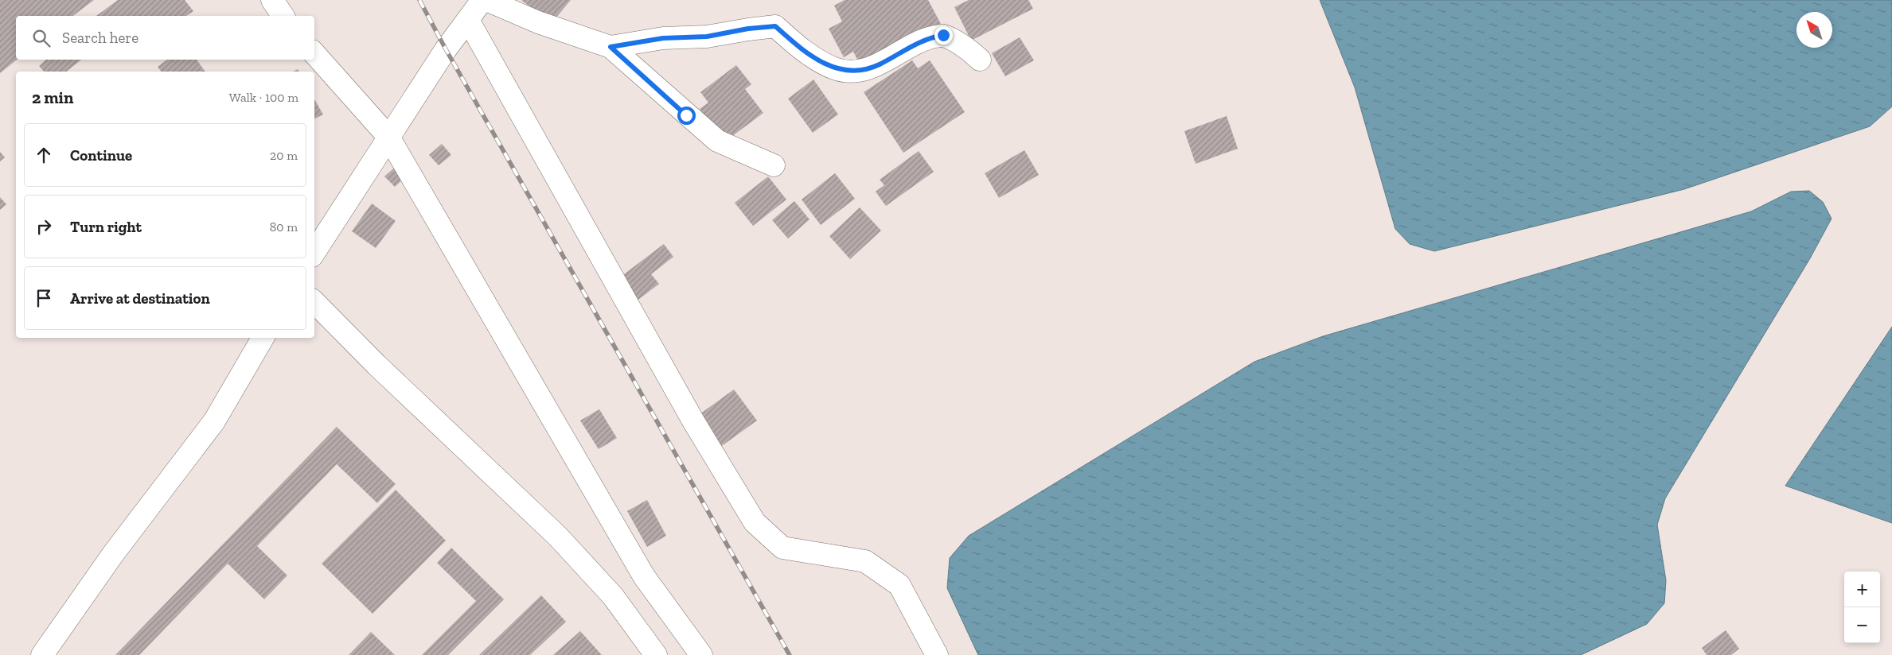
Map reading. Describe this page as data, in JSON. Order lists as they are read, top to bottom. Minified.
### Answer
{"north":"top left","page":{"search":"Search here","heading":["2 min","Walk · 100 m"],"list":[["Continue","20 m"],["Turn right","80 m"],"Arrive at destination"],"map_buttons":["+","−"]}}
